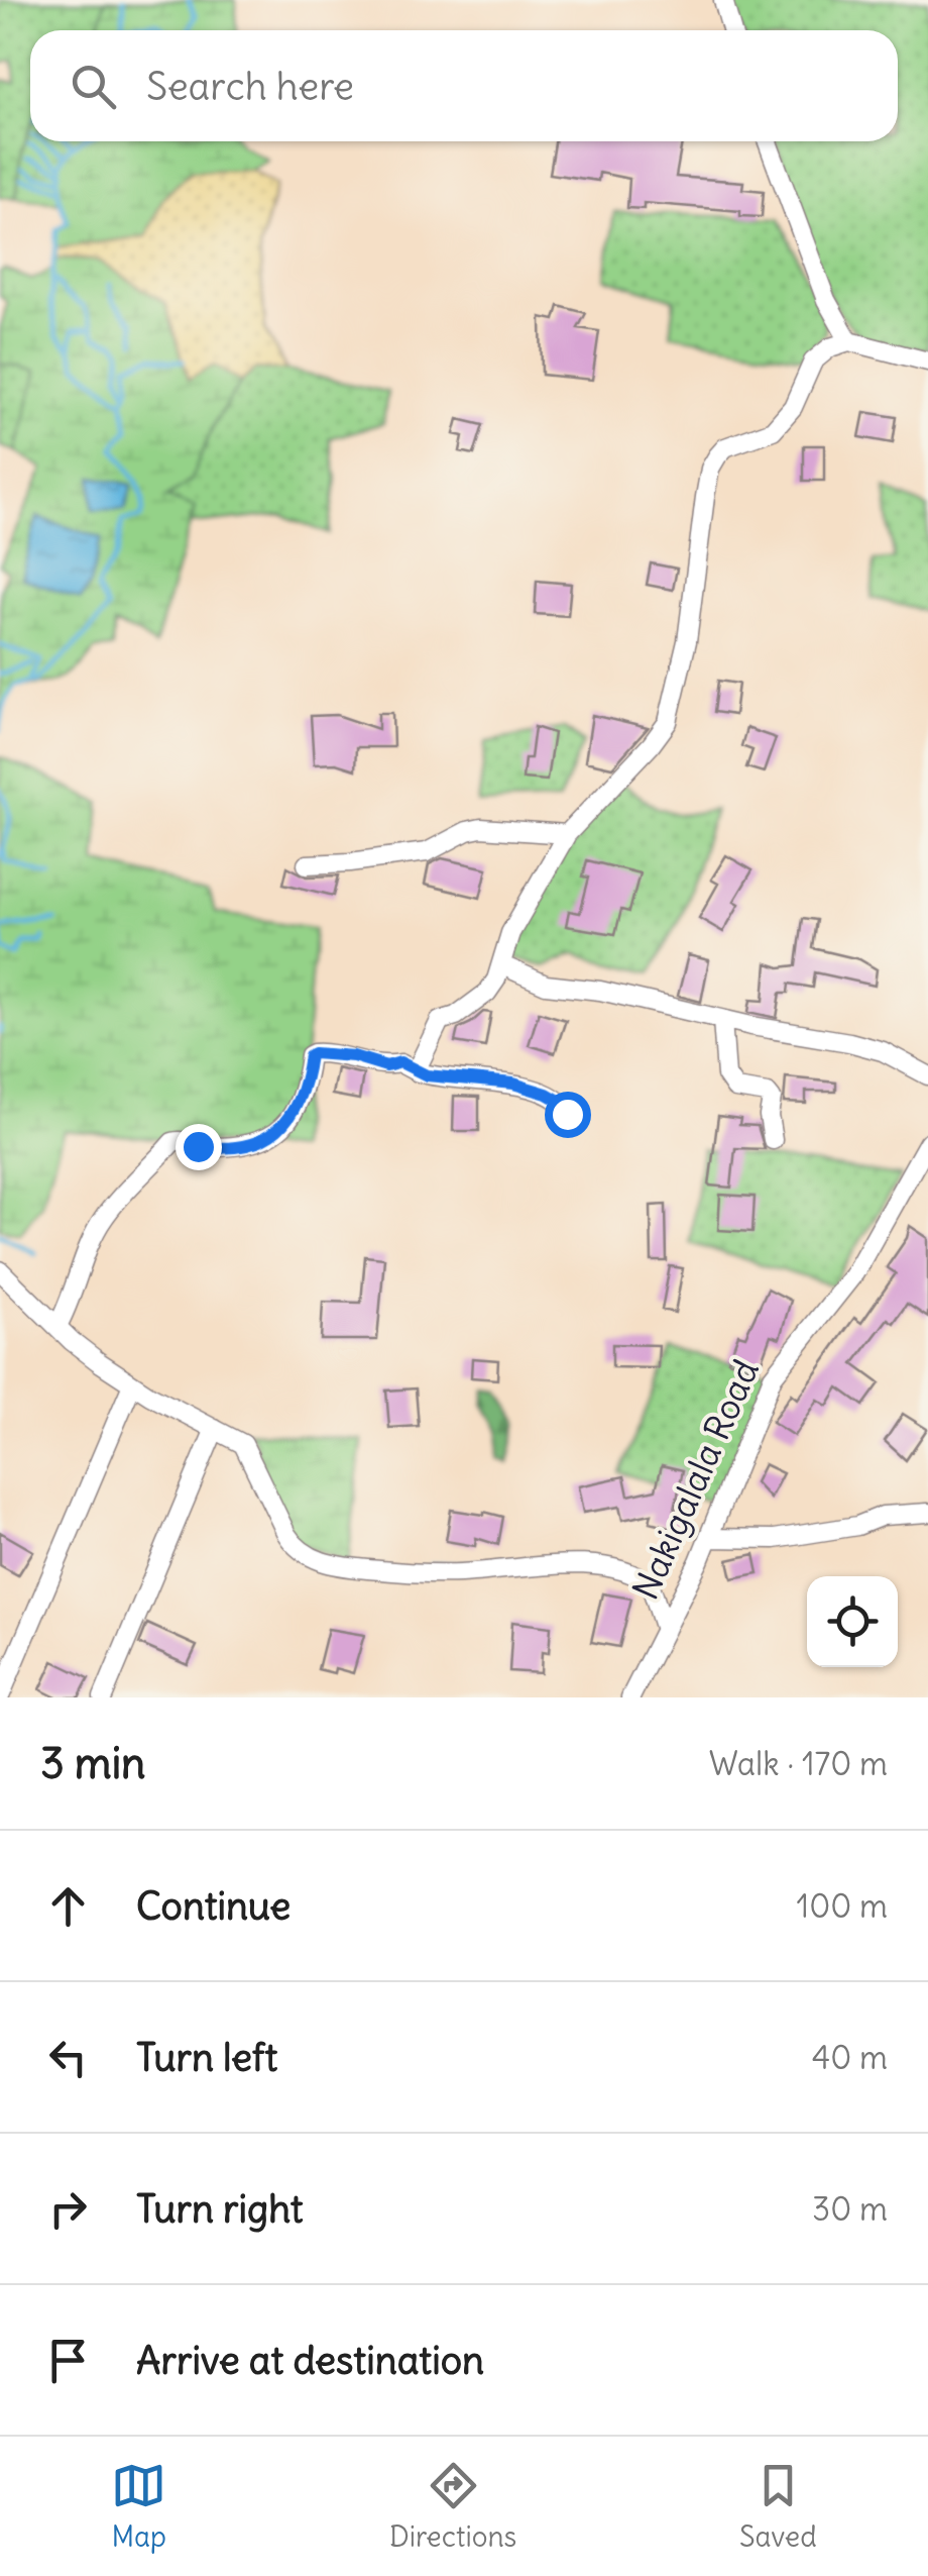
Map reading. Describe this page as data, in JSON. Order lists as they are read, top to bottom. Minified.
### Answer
{"streets":{"street":["Nakigalala Road"]},"page":{"search":"Search here","heading":["3 min","Walk · 170 m"],"list":[["Continue","100 m"],["Turn left","40 m"],["Turn right","30 m"],"Arrive at destination"],"nav":["Map","Directions","Saved"]}}
